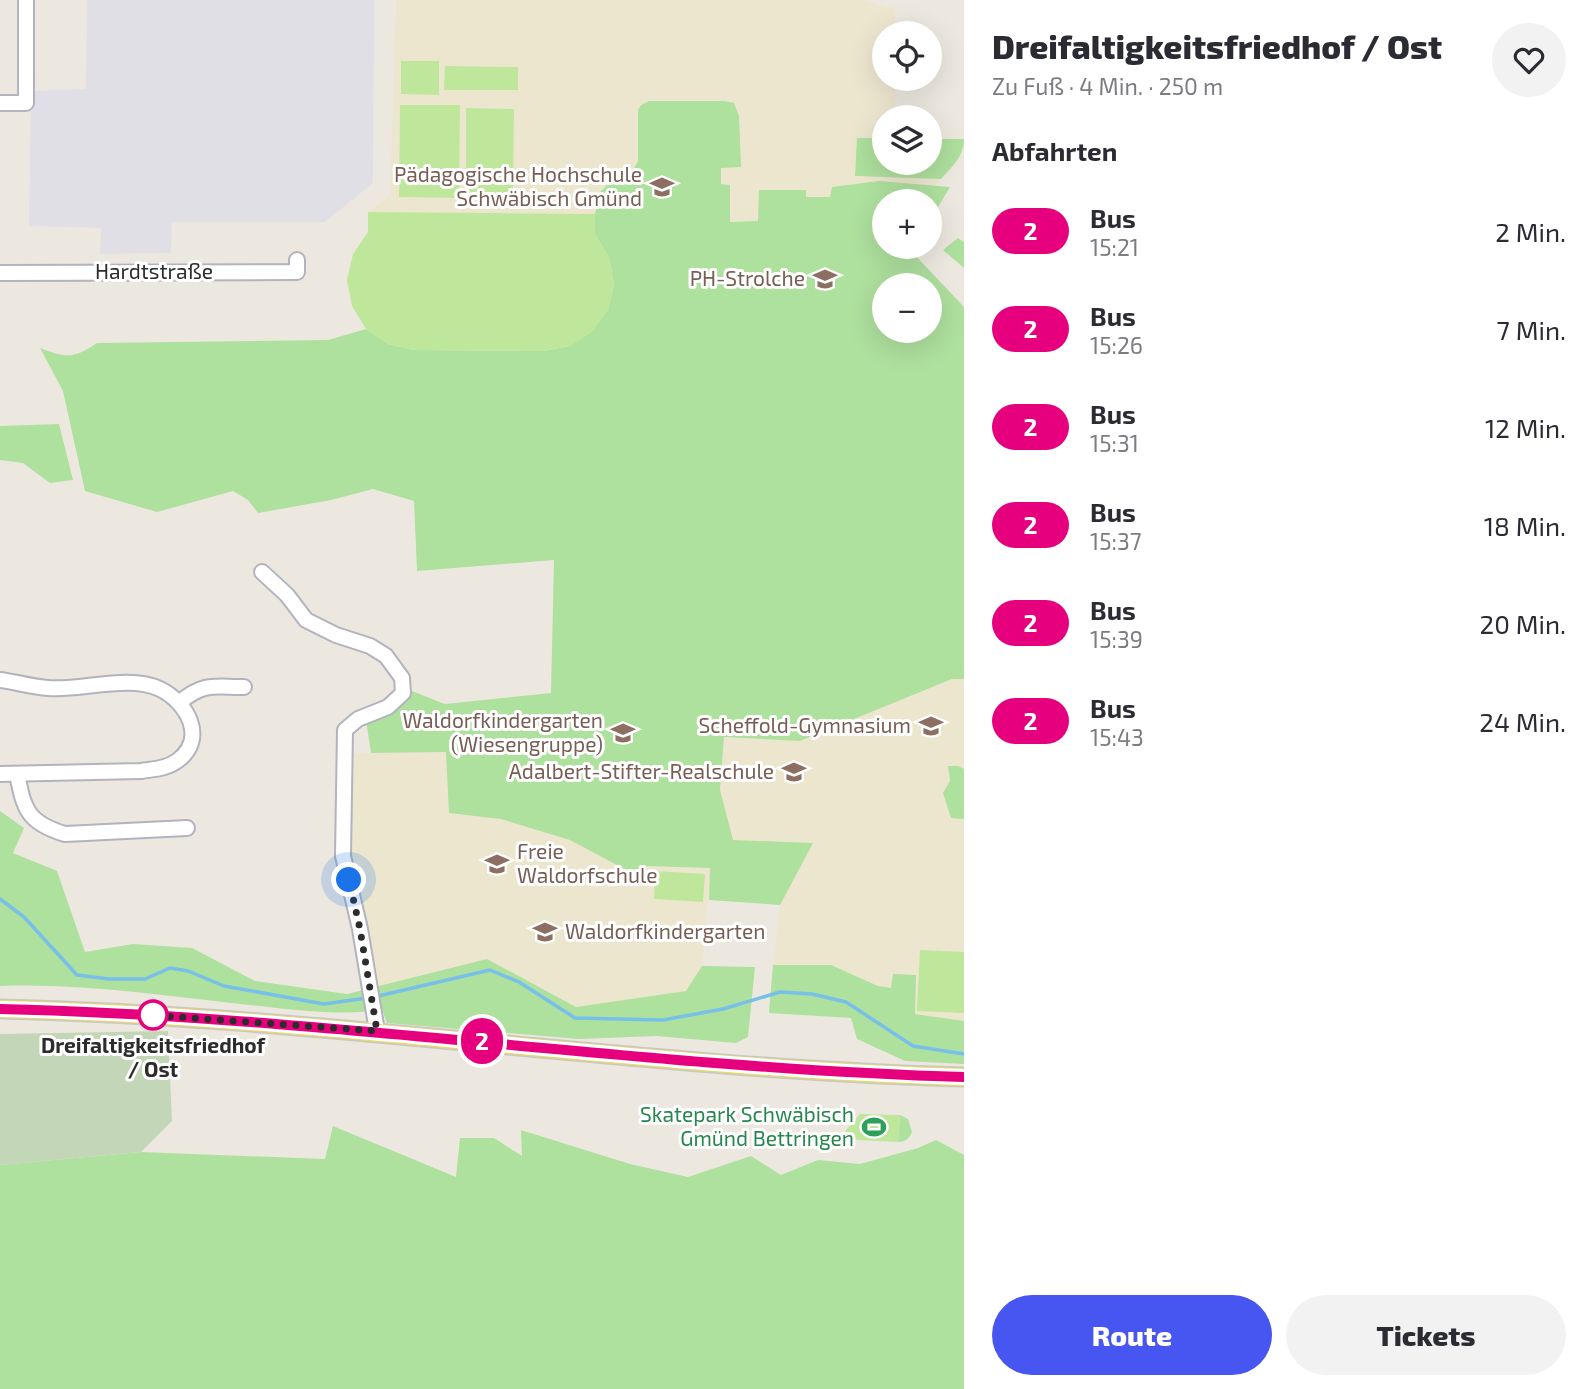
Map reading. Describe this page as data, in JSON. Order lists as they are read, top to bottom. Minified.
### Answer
{"streets":{"street":["Hardtstraße"]},"places":{"school or university":["Pädagogische Hochschule Schwäbisch Gmünd","PH-Strolche","Scheffold-Gymnasium","Waldorfkindergarten (Wiesengruppe)","Adalbert-Stifter-Realschule","Freie Waldorfschule","Waldorfkindergarten"],"other":["Dreifaltigkeitsfriedhof / Ost"],"sports":["Skatepark Schwäbisch Gmünd Bettringen"]},"lines":["bus line 2"],"page":{"on_map":"2","heading":[["Dreifaltigkeitsfriedhof / Ost","Zu Fuß · 4 Min. · 250 m"],"Abfahrten"],"map_buttons":["+","−"],"list":[{"mark":"2","name":"Bus","note":"15:21","value":"2 Min."},{"mark":"2","name":"Bus","note":"15:26","value":"7 Min."},{"mark":"2","name":"Bus","note":"15:31","value":"12 Min."},{"mark":"2","name":"Bus","note":"15:37","value":"18 Min."},{"mark":"2","name":"Bus","note":"15:39","value":"20 Min."},{"mark":"2","name":"Bus","note":"15:43","value":"24 Min."}],"buttons":["Route","Tickets"]}}
